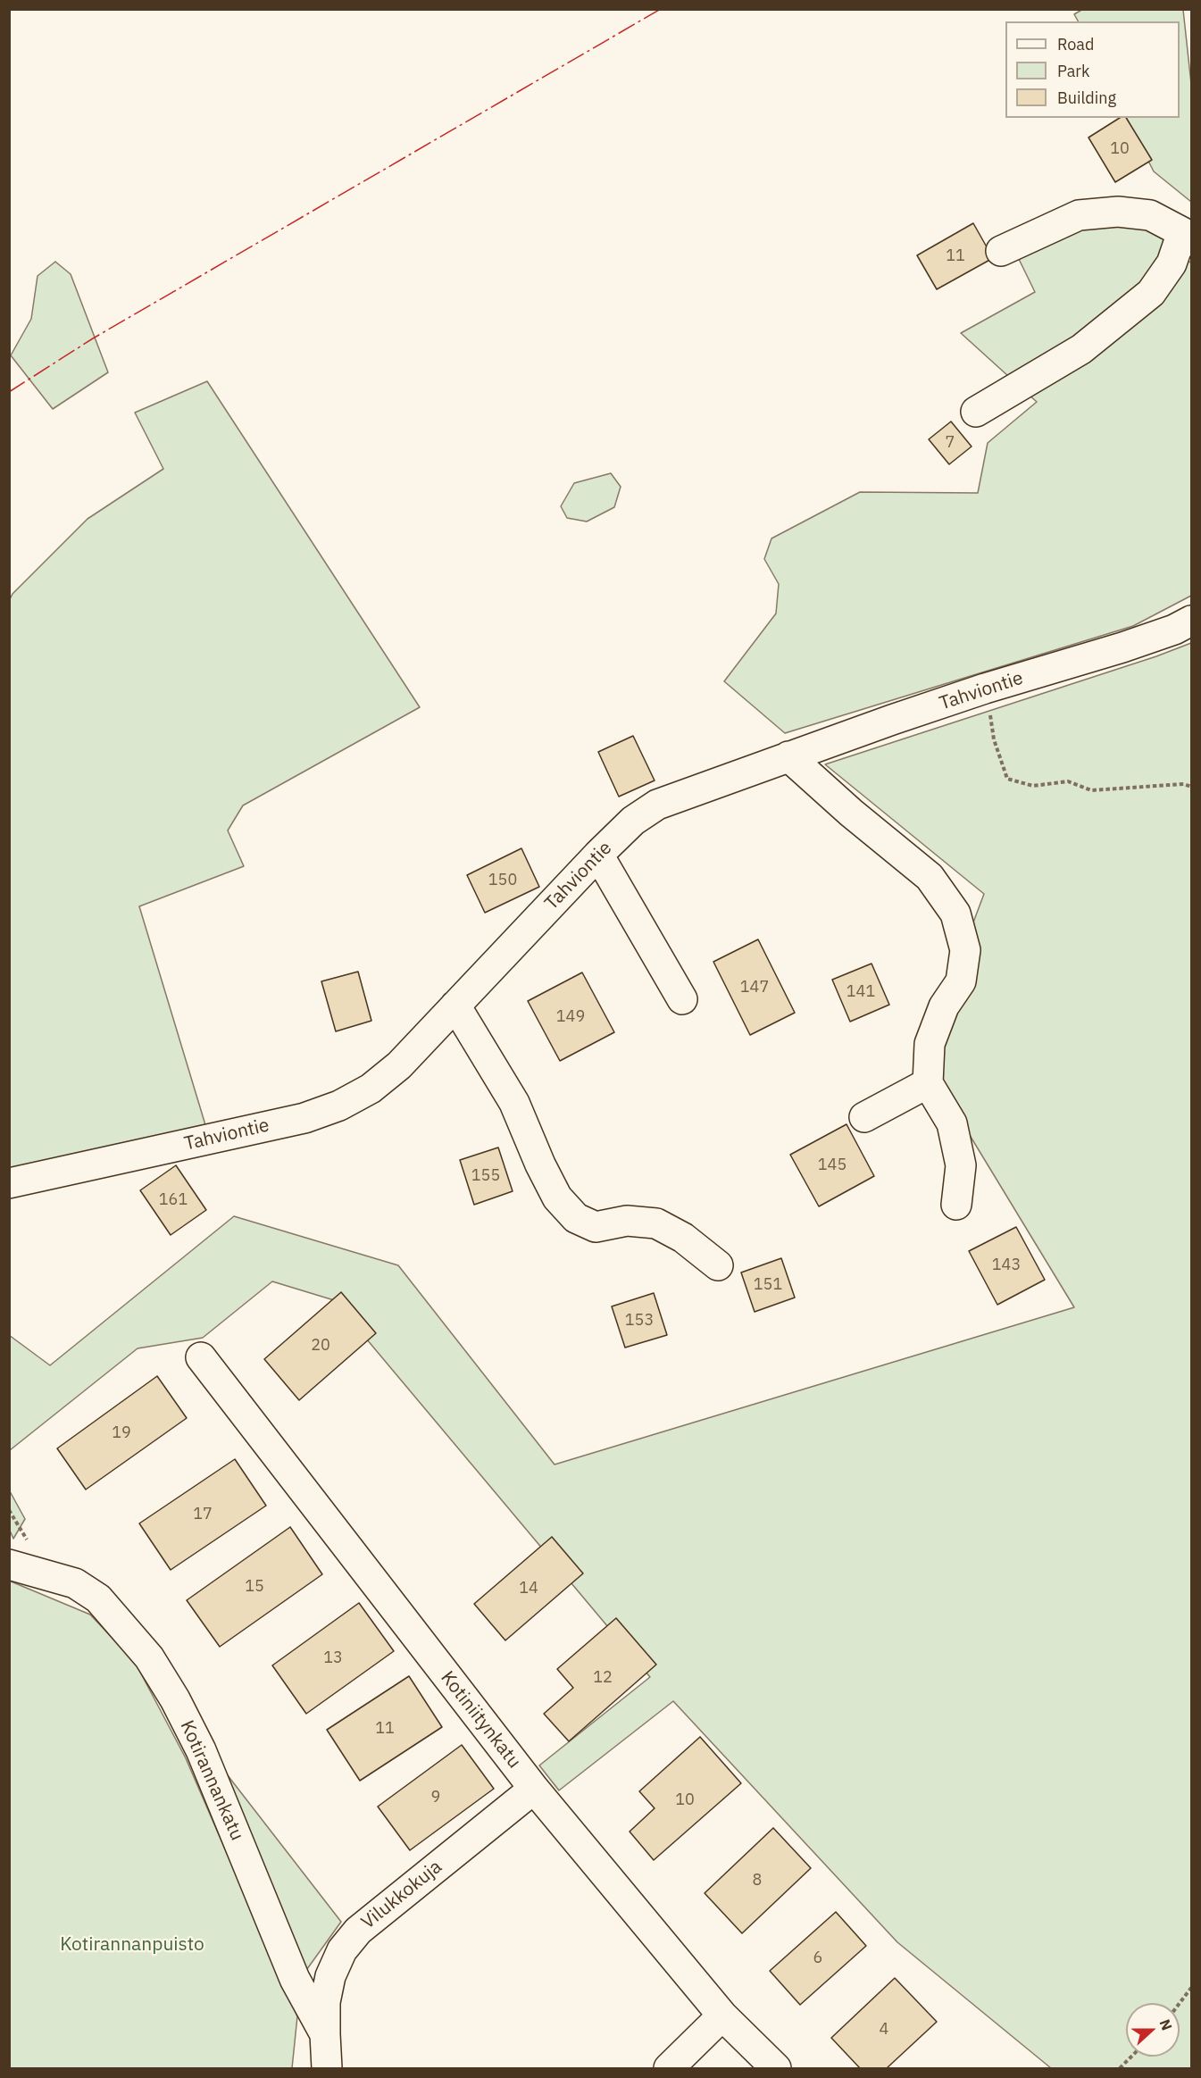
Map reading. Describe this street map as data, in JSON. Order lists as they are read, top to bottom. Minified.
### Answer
{"streets":{"street":["Tahviontie","Kotiniitynkatu","Kotirannankatu","Vilukkokuja"]},"crossings":[["Kotiniitynkatu","Vilukkokuja"],["Kotirannankatu","Vilukkokuja"]],"parks":["Kotirannanpuisto"],"house_numbers":["10","11","7","150","147","141","149","145","155","161","143","151","153","20","19","17","15","14","13","12","11","9","10","8","6","4"],"legend":["Road","Park","Building"],"north":"right"}
